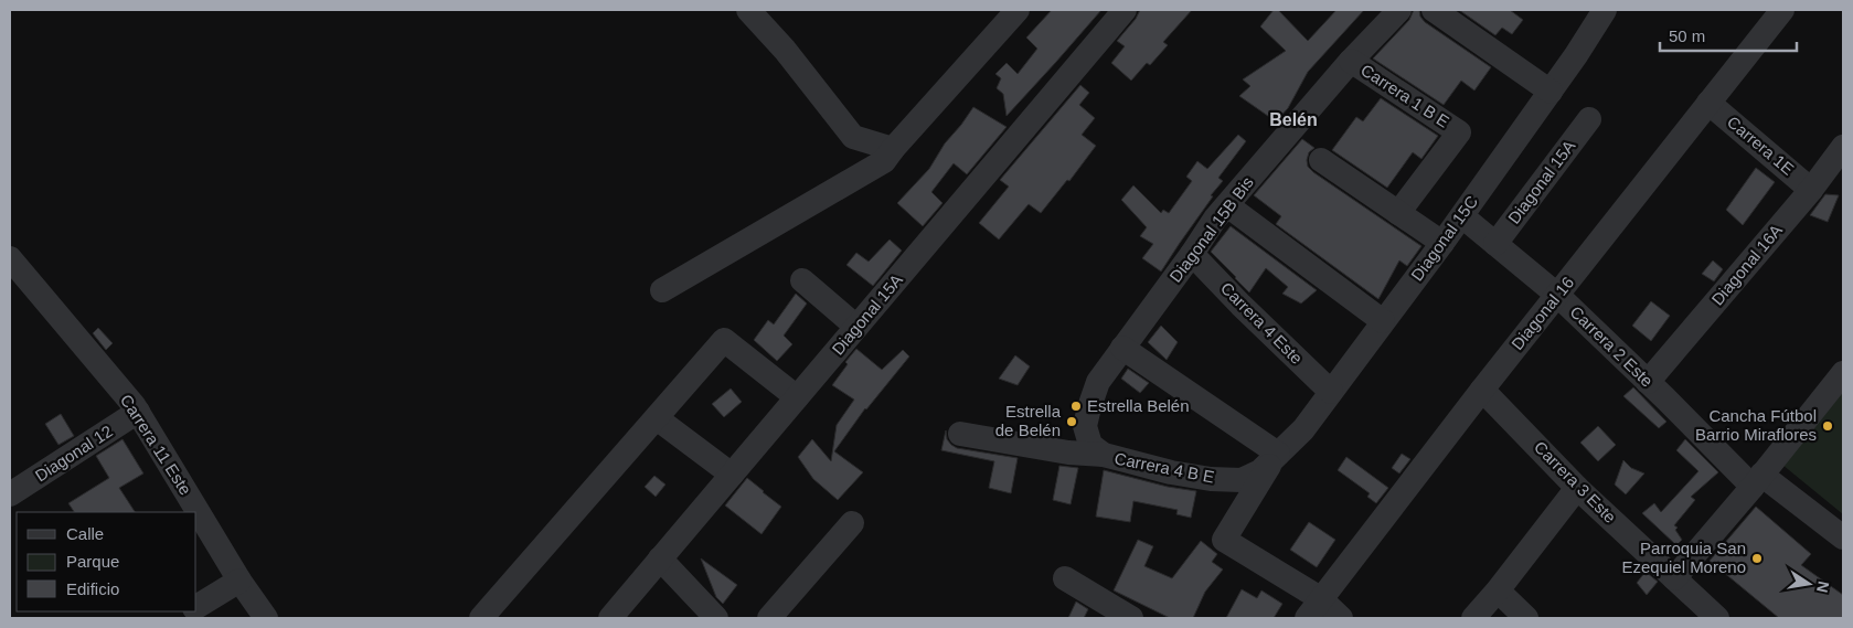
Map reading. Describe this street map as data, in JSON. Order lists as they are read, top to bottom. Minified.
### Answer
{"streets":{"street":["Carrera 1 B E","Carrera 1E","Diagonal 15A","Diagonal 15B Bis","Diagonal 15C","Diagonal 16A","Diagonal 16","Carrera 4 Este","Carrera 2 Este","Carrera 11 Este","Diagonal 12","Carrera 4 B E","Carrera 3 Este"]},"crossings":[["Carrera 1 B E","Diagonal 15B Bis"],["Carrera 1E","Diagonal 16A"],["Carrera 1E","Diagonal 16"],["Diagonal 15A","Carrera 2 Este"],["Diagonal 15B Bis","Carrera 4 Este"],["Diagonal 15B Bis","Carrera 4 B E"],["Diagonal 15C","Diagonal 16"],["Diagonal 15C","Carrera 4 Este"],["Diagonal 15C","Carrera 2 Este"],["Diagonal 15C","Carrera 4 B E"],["Diagonal 16A","Carrera 2 Este"],["Diagonal 16","Carrera 2 Este"],["Diagonal 16","Carrera 3 Este"],["Carrera 11 Este","Diagonal 12"]],"districts":["Belén"],"places":["Estrella Belén","Estrella de Belén","Cancha Fútbol Barrio Miraflores","Parroquia San Ezequiel Moreno"],"legend":["Calle","Parque","Edificio"],"scale_bar":"50 m","north":"right"}
